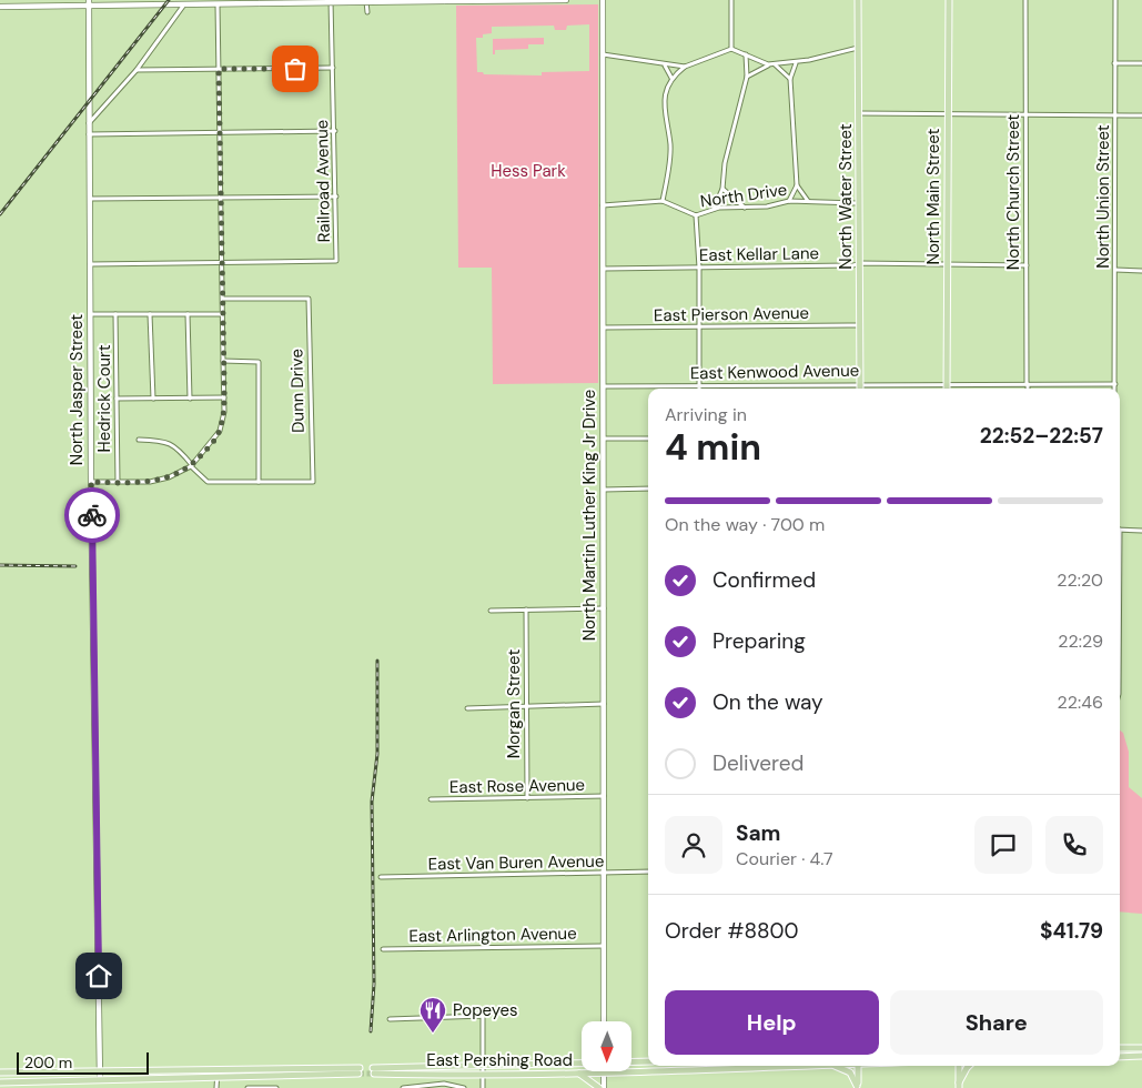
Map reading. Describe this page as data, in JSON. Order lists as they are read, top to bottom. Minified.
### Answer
{"streets":{"main road":["North Water Street","North Main Street","East Pershing Road"],"street":["Railroad Avenue","North Church Street","North Drive","North Union Street","East Kellar Lane","East Pierson Avenue","East Kenwood Avenue","North Jasper Street","Dunn Drive","Hedrick Court","North Martin Luther King Jr Drive","Morgan Street","East Rose Avenue","East Van Buren Avenue","East Arlington Avenue"]},"crossings":[["North Church Street","East Kellar Lane"],["North Church Street","East Kenwood Avenue"],["North Drive","North Water Street"],["North Drive","North Martin Luther King Jr Drive"],["North Water Street","East Kellar Lane"],["North Water Street","East Pierson Avenue"],["North Water Street","East Kenwood Avenue"],["North Main Street","East Kellar Lane"],["North Main Street","East Kenwood Avenue"],["North Union Street","East Kenwood Avenue"],["East Kellar Lane","North Martin Luther King Jr Drive"],["East Pierson Avenue","North Martin Luther King Jr Drive"],["East Kenwood Avenue","North Martin Luther King Jr Drive"],["North Martin Luther King Jr Drive","East Rose Avenue"],["North Martin Luther King Jr Drive","East Van Buren Avenue"],["North Martin Luther King Jr Drive","East Arlington Avenue"],["Morgan Street","East Rose Avenue"]],"parks":["Hess Park"],"places":{"restaurant":["Popeyes"]},"scale_bar":"200 m","north":"bottom","page":{"heading":["4 min","Arriving in","22:52–22:57"],"panel":["Sam","Courier · 4.7","Order #8800","$41.79"],"bar":"On the way · 700 m","list":[["Confirmed","22:20"],["Preparing","22:29"],["On the way","22:46"],"Delivered"],"buttons":["Help","Share"],"scale":"200 m"}}
